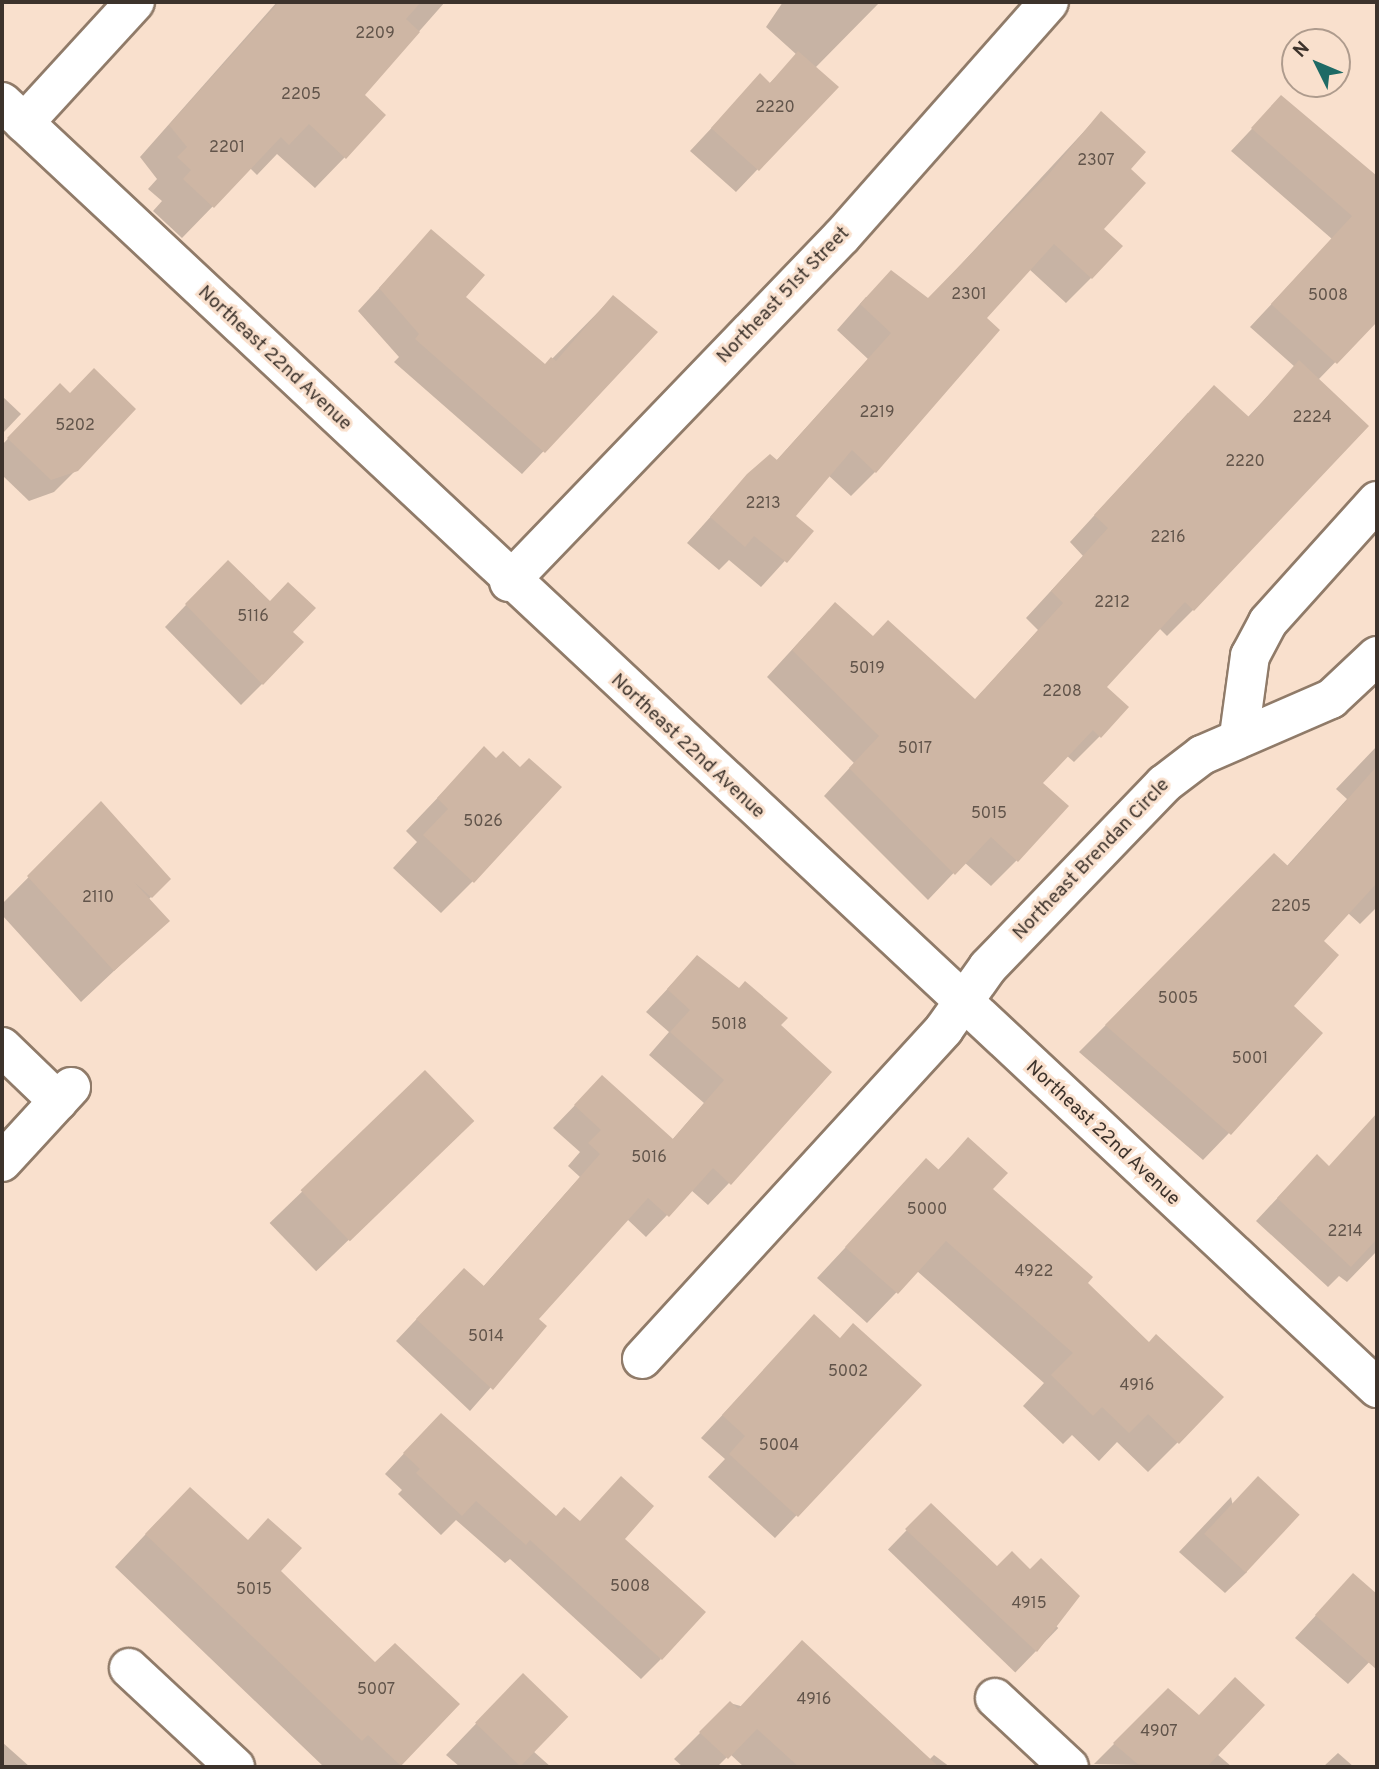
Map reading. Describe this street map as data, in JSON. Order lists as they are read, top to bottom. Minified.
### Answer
{"streets":{"street":["Northeast 51st Street","Northeast 22nd Avenue","Northeast Brendan Circle"]},"crossings":[["Northeast 51st Street","Northeast 22nd Avenue"],["Northeast 22nd Avenue","Northeast Brendan Circle"]],"house_numbers":["2209","2205","2220","2201","2307","2301","5008","2219","2224","5202","2220","2213","2216","2212","5116","5019","2208","5017","5015","5026","2110","2205","5005","5018","5001","5016","5000","2214","4922","5014","5002","4916","5004","5008","5015","4915","5007","4916","4907"],"north":"top left"}
